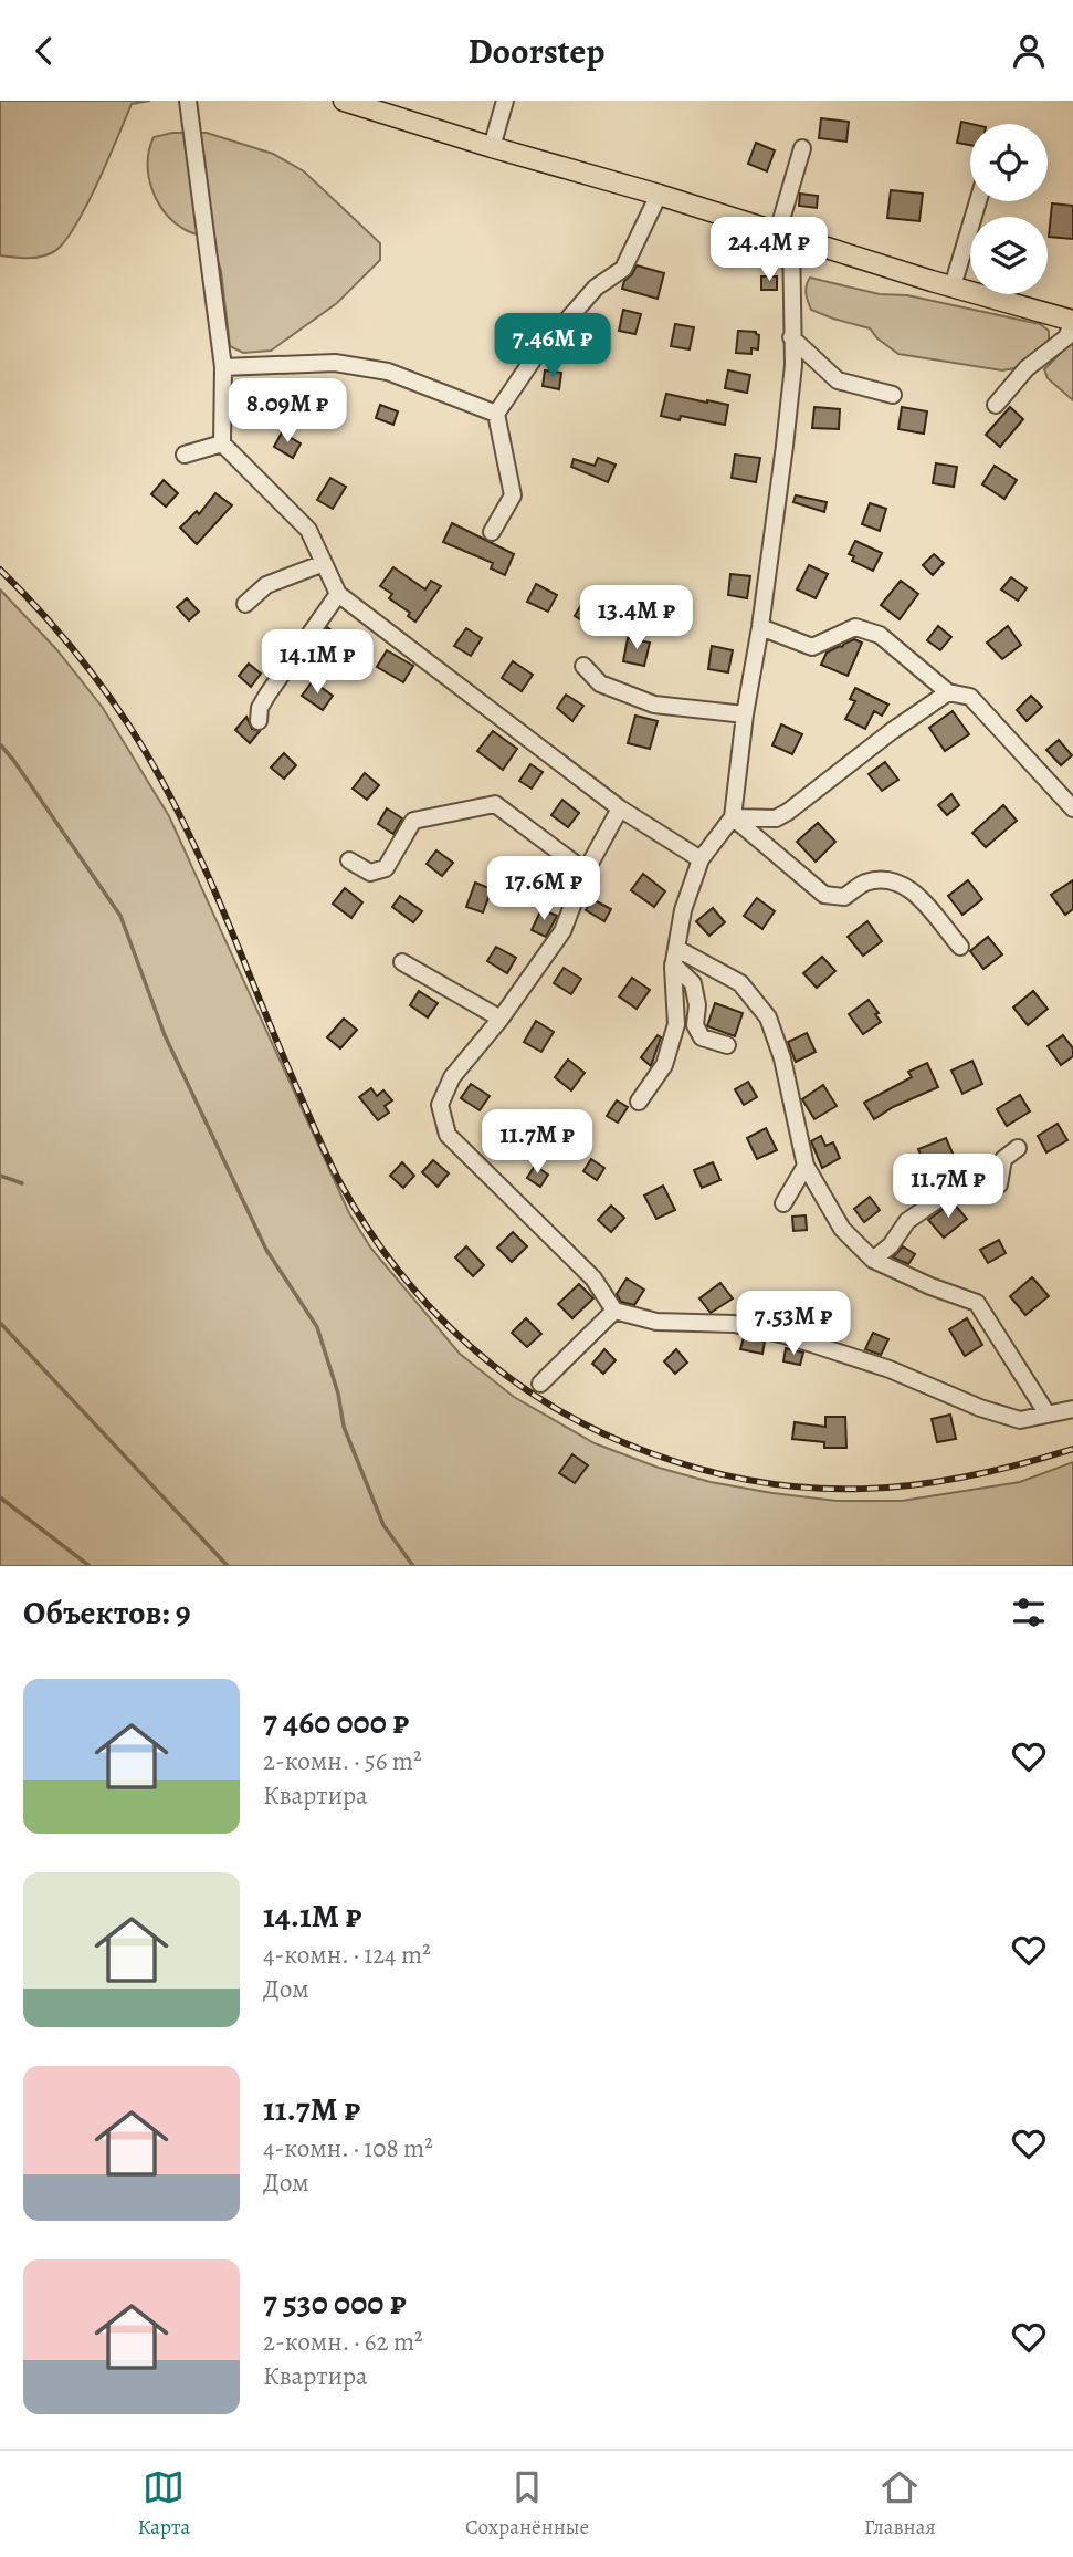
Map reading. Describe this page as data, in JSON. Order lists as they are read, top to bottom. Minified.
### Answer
{"page":{"header":"Doorstep","price":["24.4M ₽","7.46M ₽","8.09M ₽","13.4M ₽","14.1M ₽","17.6M ₽","11.7M ₽","11.7M ₽","7.53M ₽"],"heading":"Объектов: 9","list":[{"name":"7 460 000 ₽","note":"2-комн. · 56 m² · Квартира"},{"name":"14.1M ₽","note":"4-комн. · 124 m² · Дом"},{"name":"11.7M ₽","note":"4-комн. · 108 m² · Дом"},{"name":"7 530 000 ₽","note":"2-комн. · 62 m² · Квартира"}],"tabs":["Карта","Сохранённые","Главная"]}}
